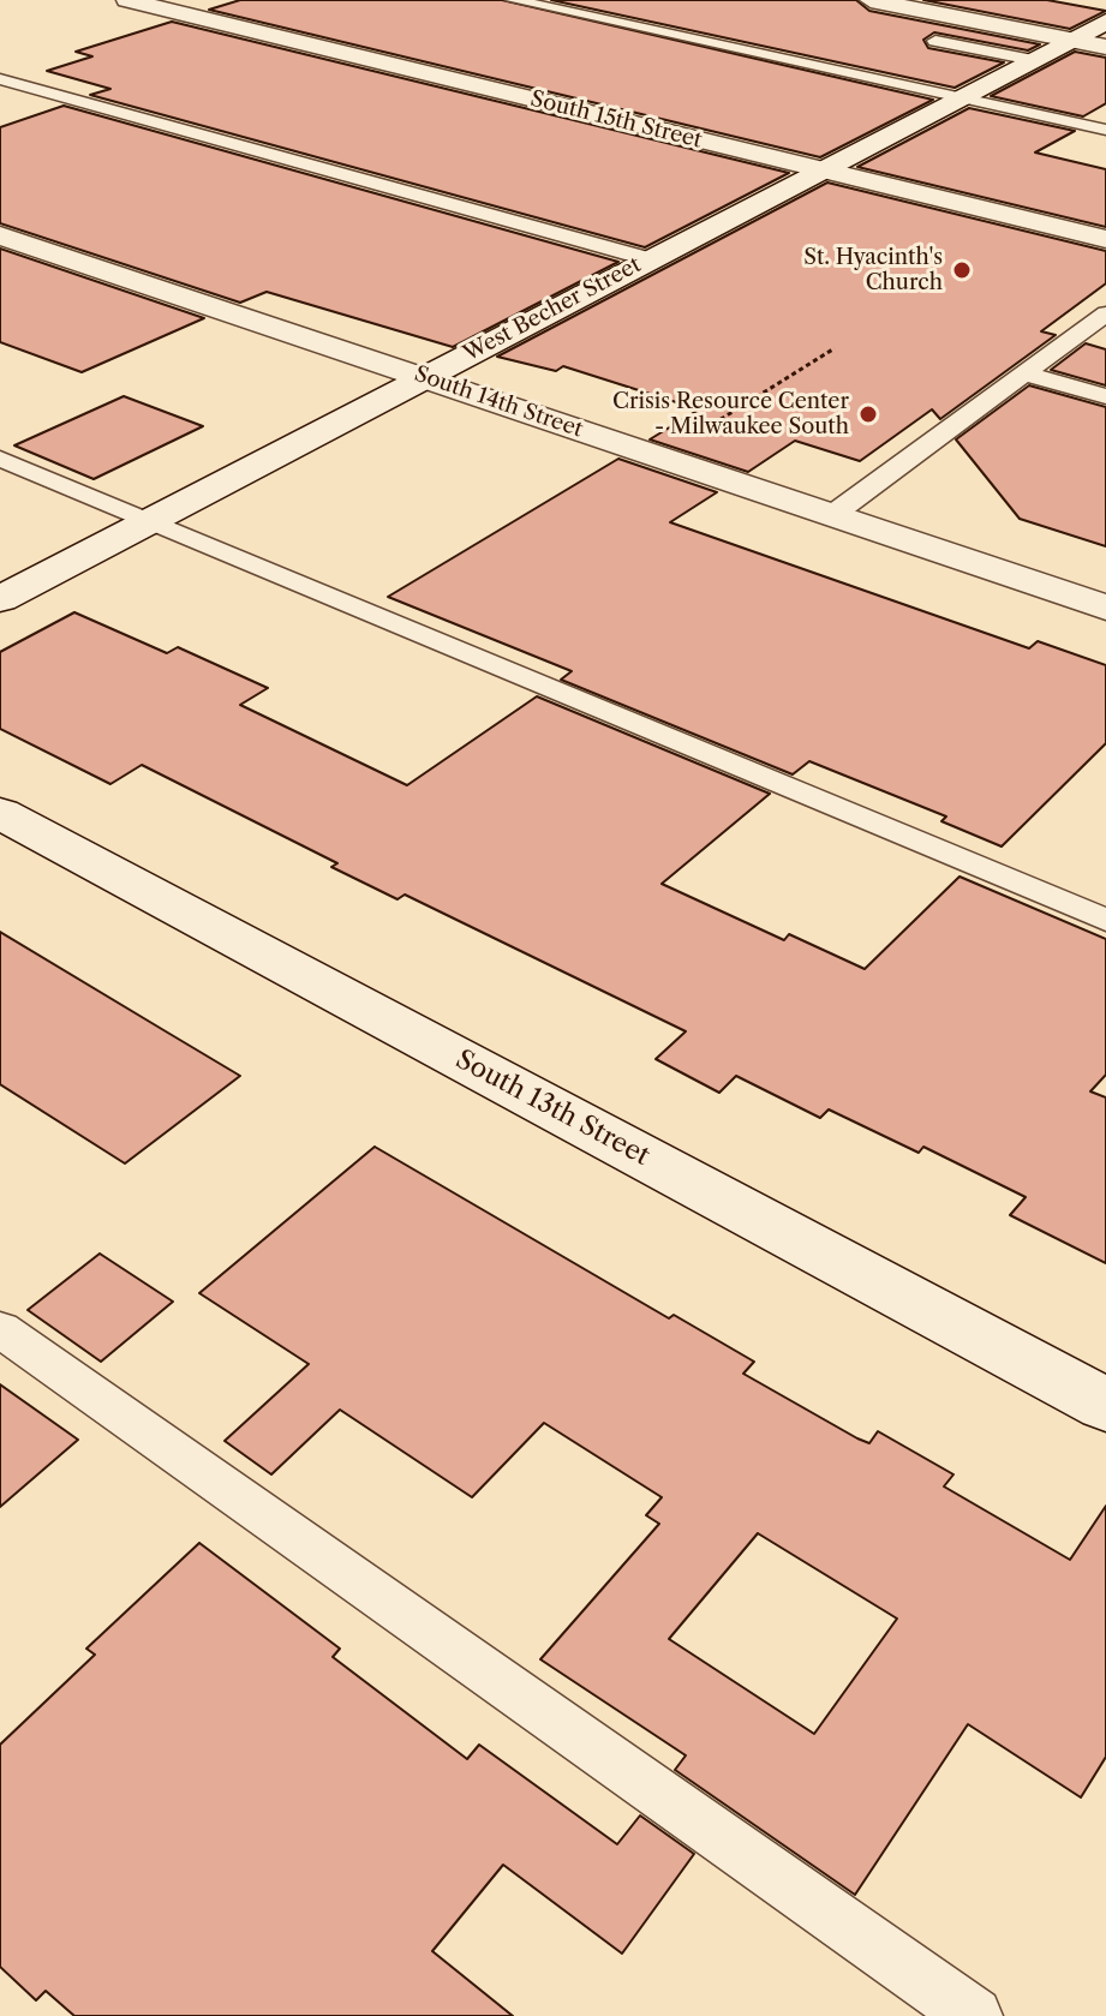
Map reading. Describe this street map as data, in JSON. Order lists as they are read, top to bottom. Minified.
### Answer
{"streets":{"street":["South 15th Street","West Becher Street","South 14th Street","South 13th Street"]},"crossings":[["South 15th Street","West Becher Street"],["West Becher Street","South 14th Street"]],"places":["St. Hyacinth's Church","Crisis Resource Center - Milwaukee South"]}
